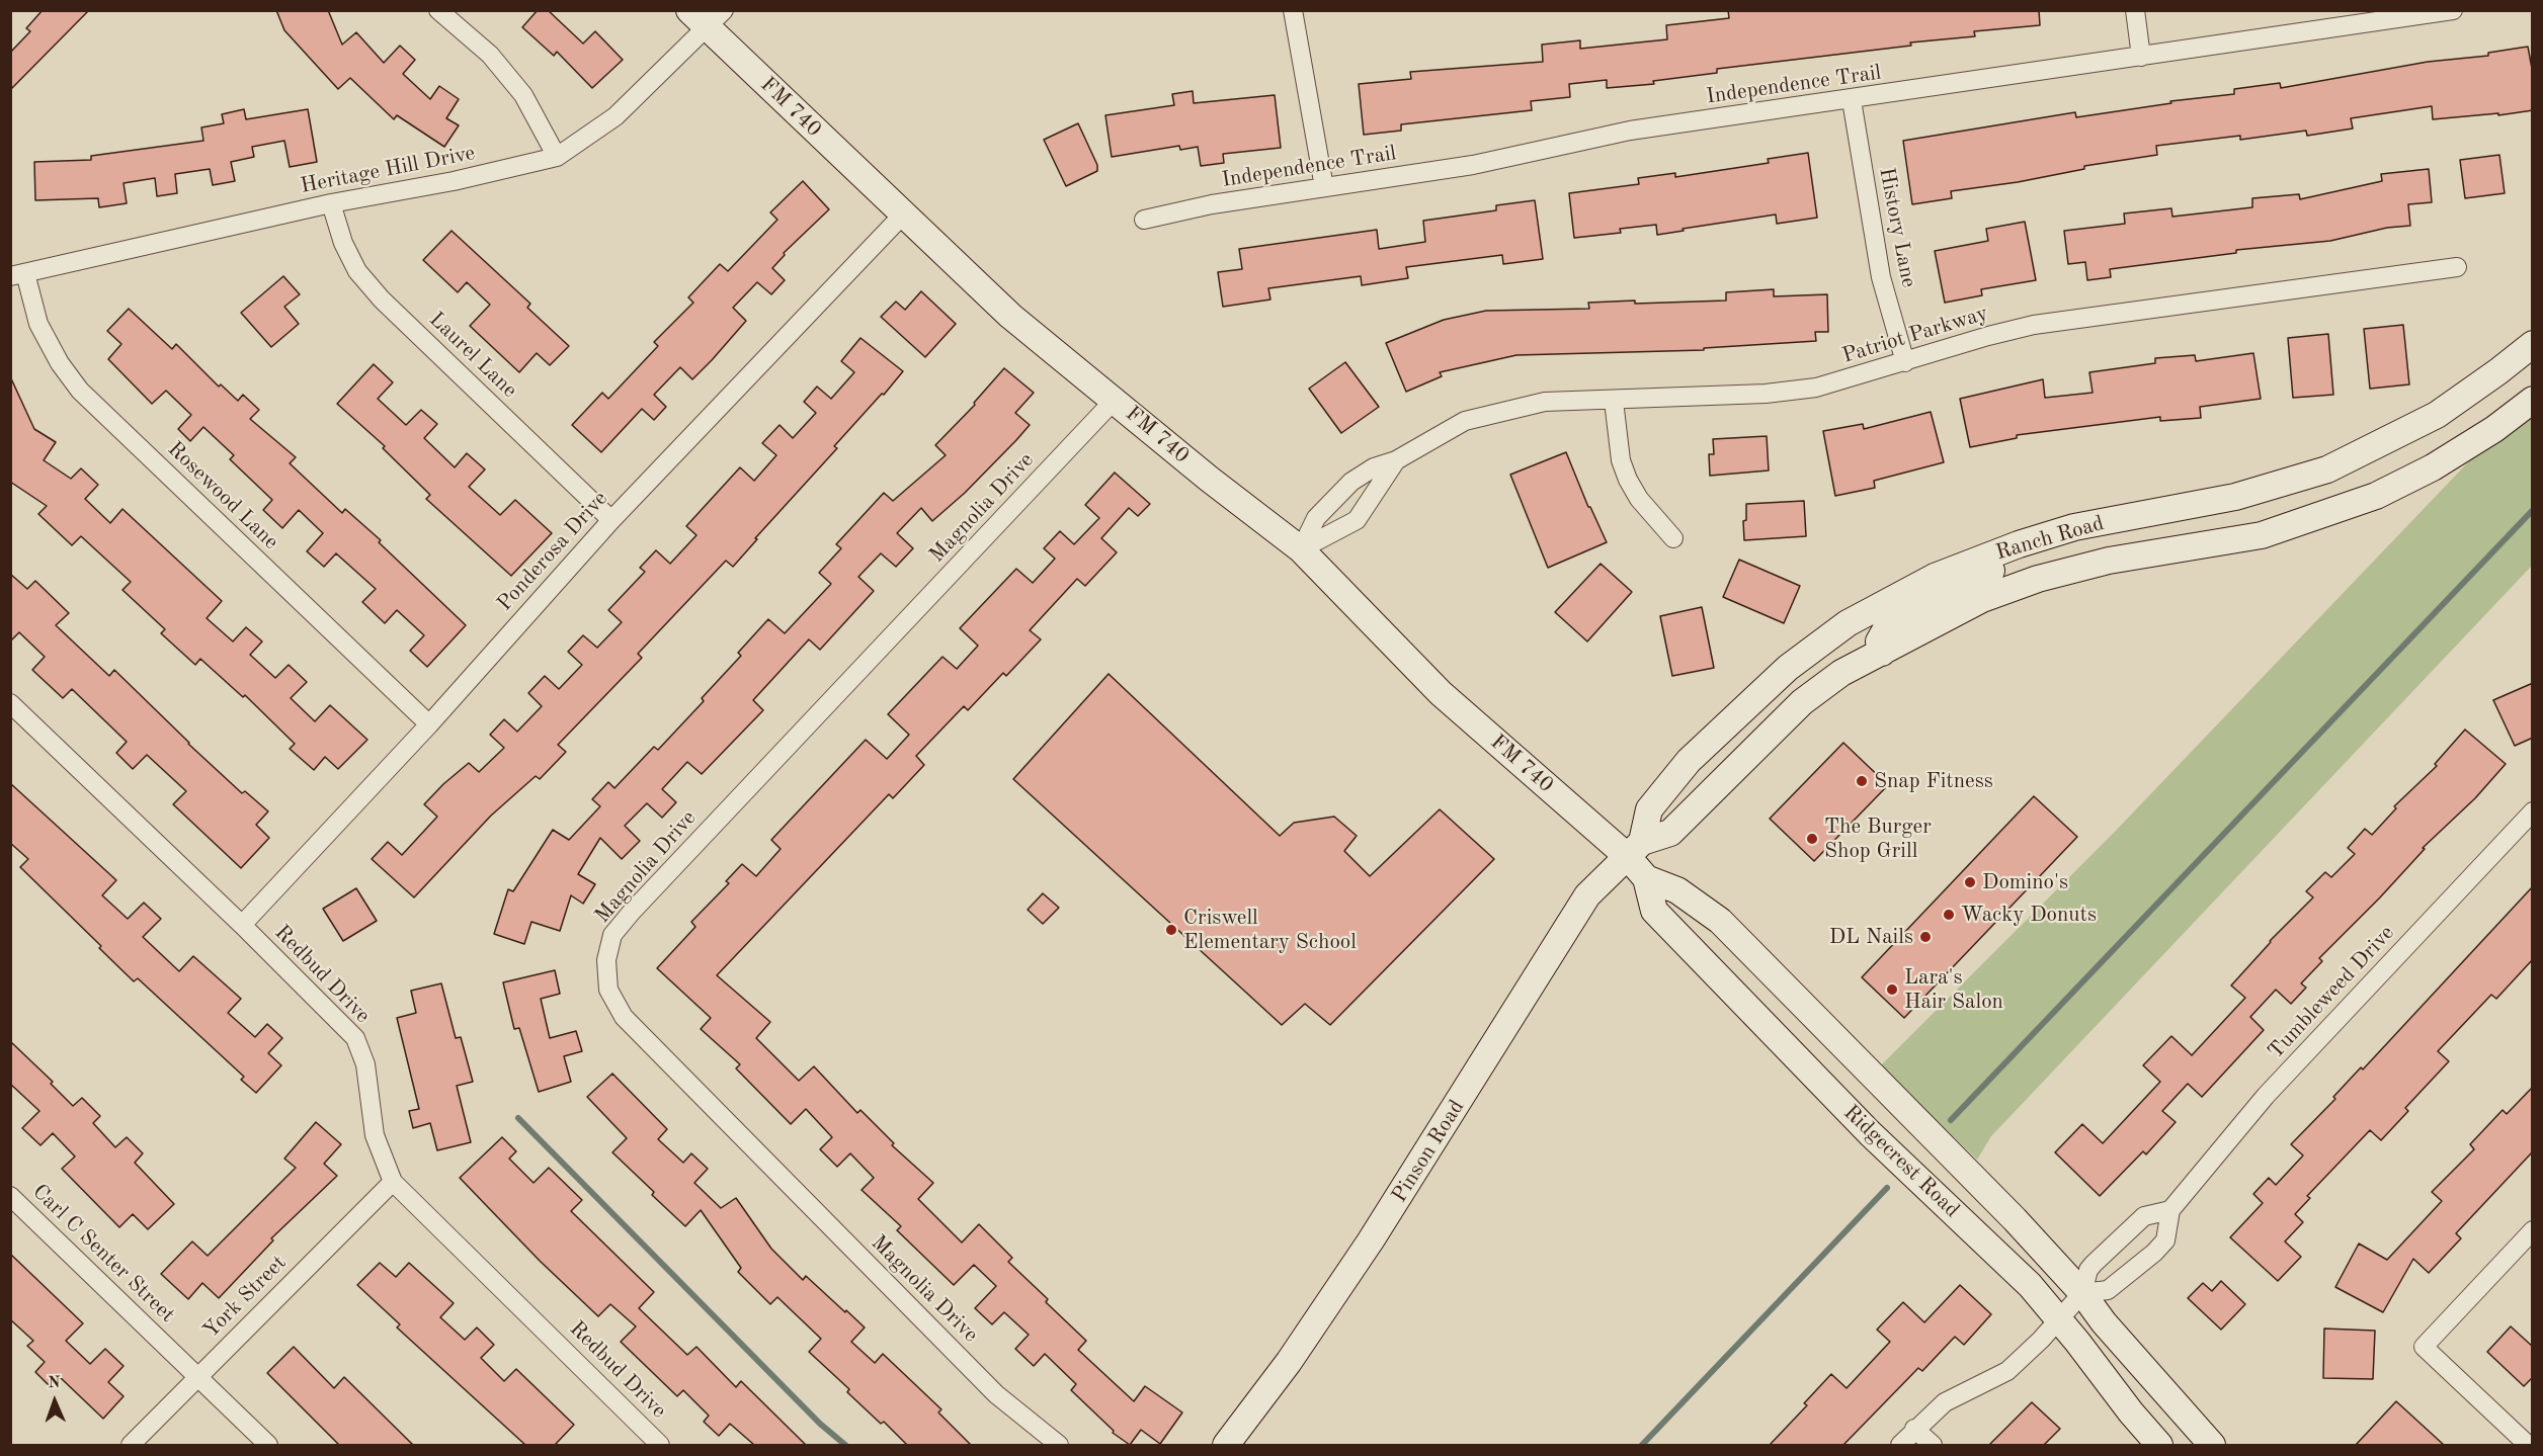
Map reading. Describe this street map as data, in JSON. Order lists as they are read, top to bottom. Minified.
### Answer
{"streets":{"main road":["FM 740","Ranch Road","Pinson Road","Ridgecrest Road"],"street":["Independence Trail","Heritage Hill Drive","History Lane","Patriot Parkway","Laurel Lane","Rosewood Lane","Magnolia Drive","Ponderosa Drive","Redbud Drive","Tumbleweed Drive","Carl C Senter Street","York Street"]},"crossings":[["Independence Trail","History Lane"],["FM 740","Heritage Hill Drive"],["FM 740","Patriot Parkway"],["FM 740","Magnolia Drive"],["FM 740","Ranch Road"],["FM 740","Ponderosa Drive"],["FM 740","Pinson Road"],["FM 740","Ridgecrest Road"],["Heritage Hill Drive","Laurel Lane"],["Heritage Hill Drive","Rosewood Lane"],["History Lane","Patriot Parkway"],["Laurel Lane","Ponderosa Drive"],["Rosewood Lane","Ponderosa Drive"],["Ranch Road","Pinson Road"],["Ranch Road","Ridgecrest Road"],["Ponderosa Drive","Redbud Drive"],["Redbud Drive","York Street"],["Pinson Road","Ridgecrest Road"],["Carl C Senter Street","York Street"]],"places":["Snap Fitness","The Burger Shop Grill","Domino's","Wacky Donuts","Criswell Elementary School","DL Nails","Lara's Hair Salon"],"north":"top"}
